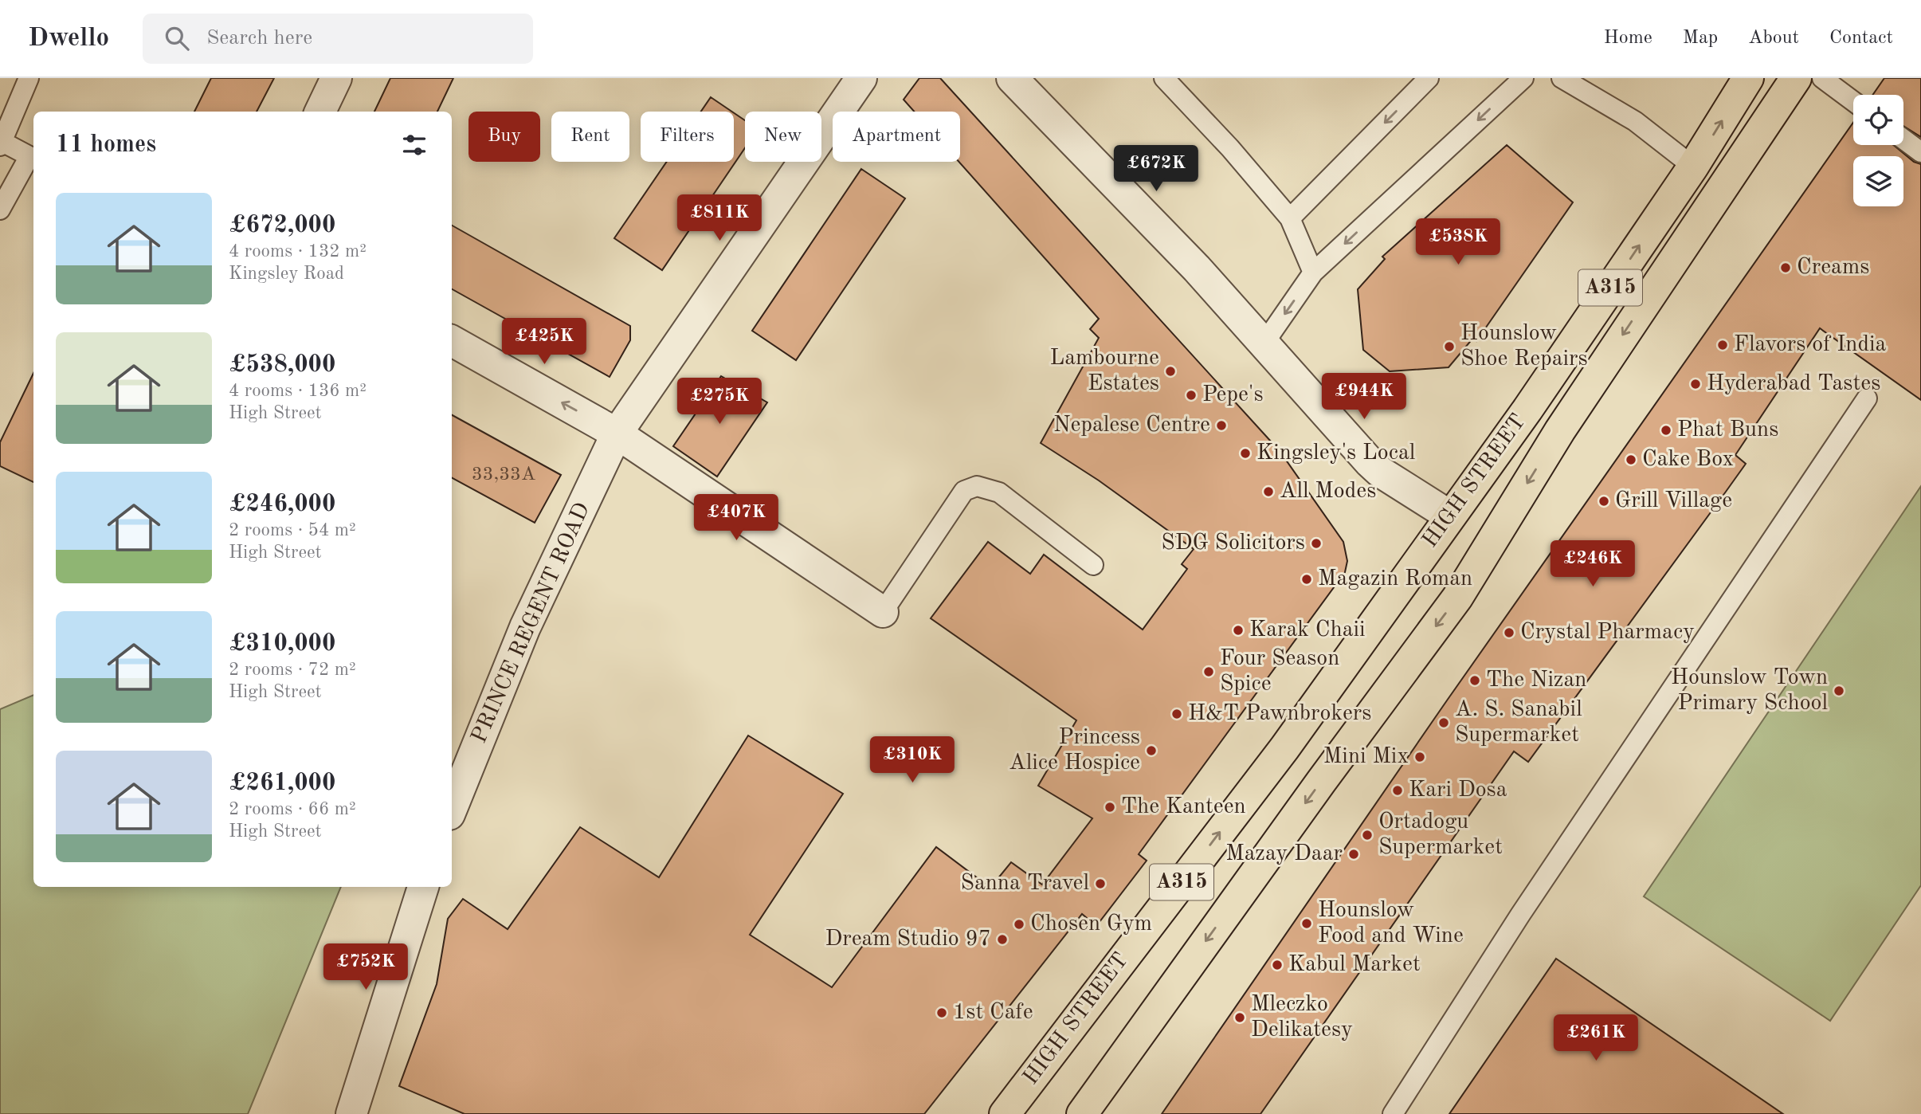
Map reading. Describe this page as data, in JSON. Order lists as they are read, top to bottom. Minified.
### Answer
{"streets":{"main road":["A315","HIGH STREET"],"street":["PRINCE REGENT ROAD"]},"places":["Creams","Flavors of India","Hounslow Shoe Repairs","Lambourne Estates","Hyderabad Tastes","Pepe's","Nepalese Centre","Phat Buns","Kingsley's Local","Cake Box","All Modes","Grill Village","SDG Solicitors","Magazin Roman","Karak Chaii","Crystal Pharmacy","Four Season Spice","The Nizan","Hounslow Town Primary School","H&T Pawnbrokers","A. S. Sanabil Supermarket","Princess Alice Hospice","Mini Mix","Kari Dosa","The Kanteen","Ortadogu Supermarket","Mazay Daar","Sanna Travel","Hounslow Food and Wine","Chosen Gym","Dream Studio 97","Kabul Market","1st Cafe","Mleczko Delikatesy"],"house_numbers":["33,33A"],"page":{"header":"Dwello","search":"Search here","nav":["Home","Map","About","Contact"],"chip":["Buy","Rent","Filters","New","Apartment"],"heading":"11 homes","price":["£672K","£811K","£538K","£425K","£944K","£275K","£407K","£246K","£310K","£752K","£261K"],"list":[{"name":"£672,000","note":"4 rooms · 132 m² · Kingsley Road"},{"name":"£538,000","note":"4 rooms · 136 m² · High Street"},{"name":"£246,000","note":"2 rooms · 54 m² · High Street"},{"name":"£310,000","note":"2 rooms · 72 m² · High Street"},{"name":"£261,000","note":"2 rooms · 66 m² · High Street"}]}}
